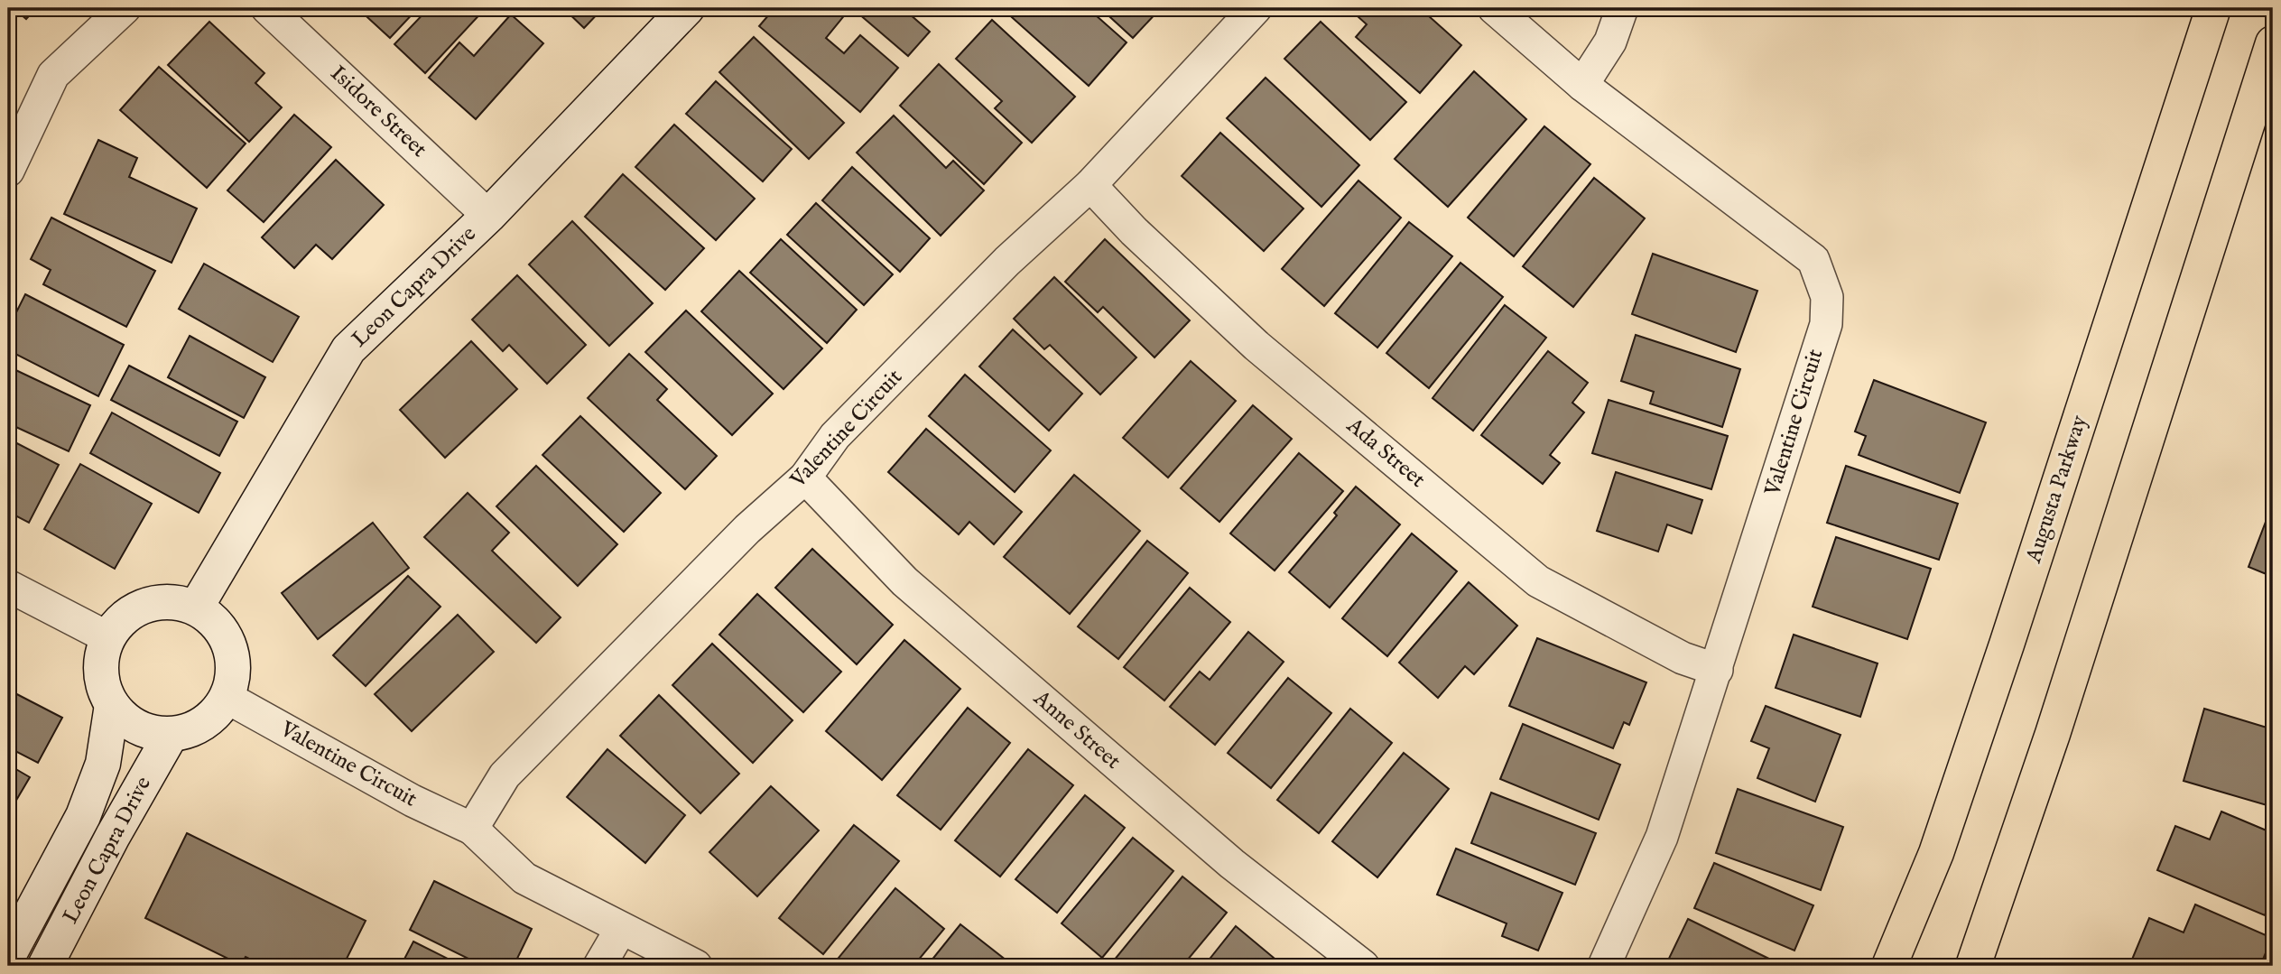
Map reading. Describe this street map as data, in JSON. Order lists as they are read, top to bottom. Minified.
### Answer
{"streets":{"main road":["Augusta Parkway"],"street":["Isidore Street","Leon Capra Drive","Valentine Circuit","Ada Street","Anne Street"]},"crossings":[["Isidore Street","Leon Capra Drive"],["Leon Capra Drive","Valentine Circuit"],["Valentine Circuit","Ada Street"],["Valentine Circuit","Anne Street"]]}
